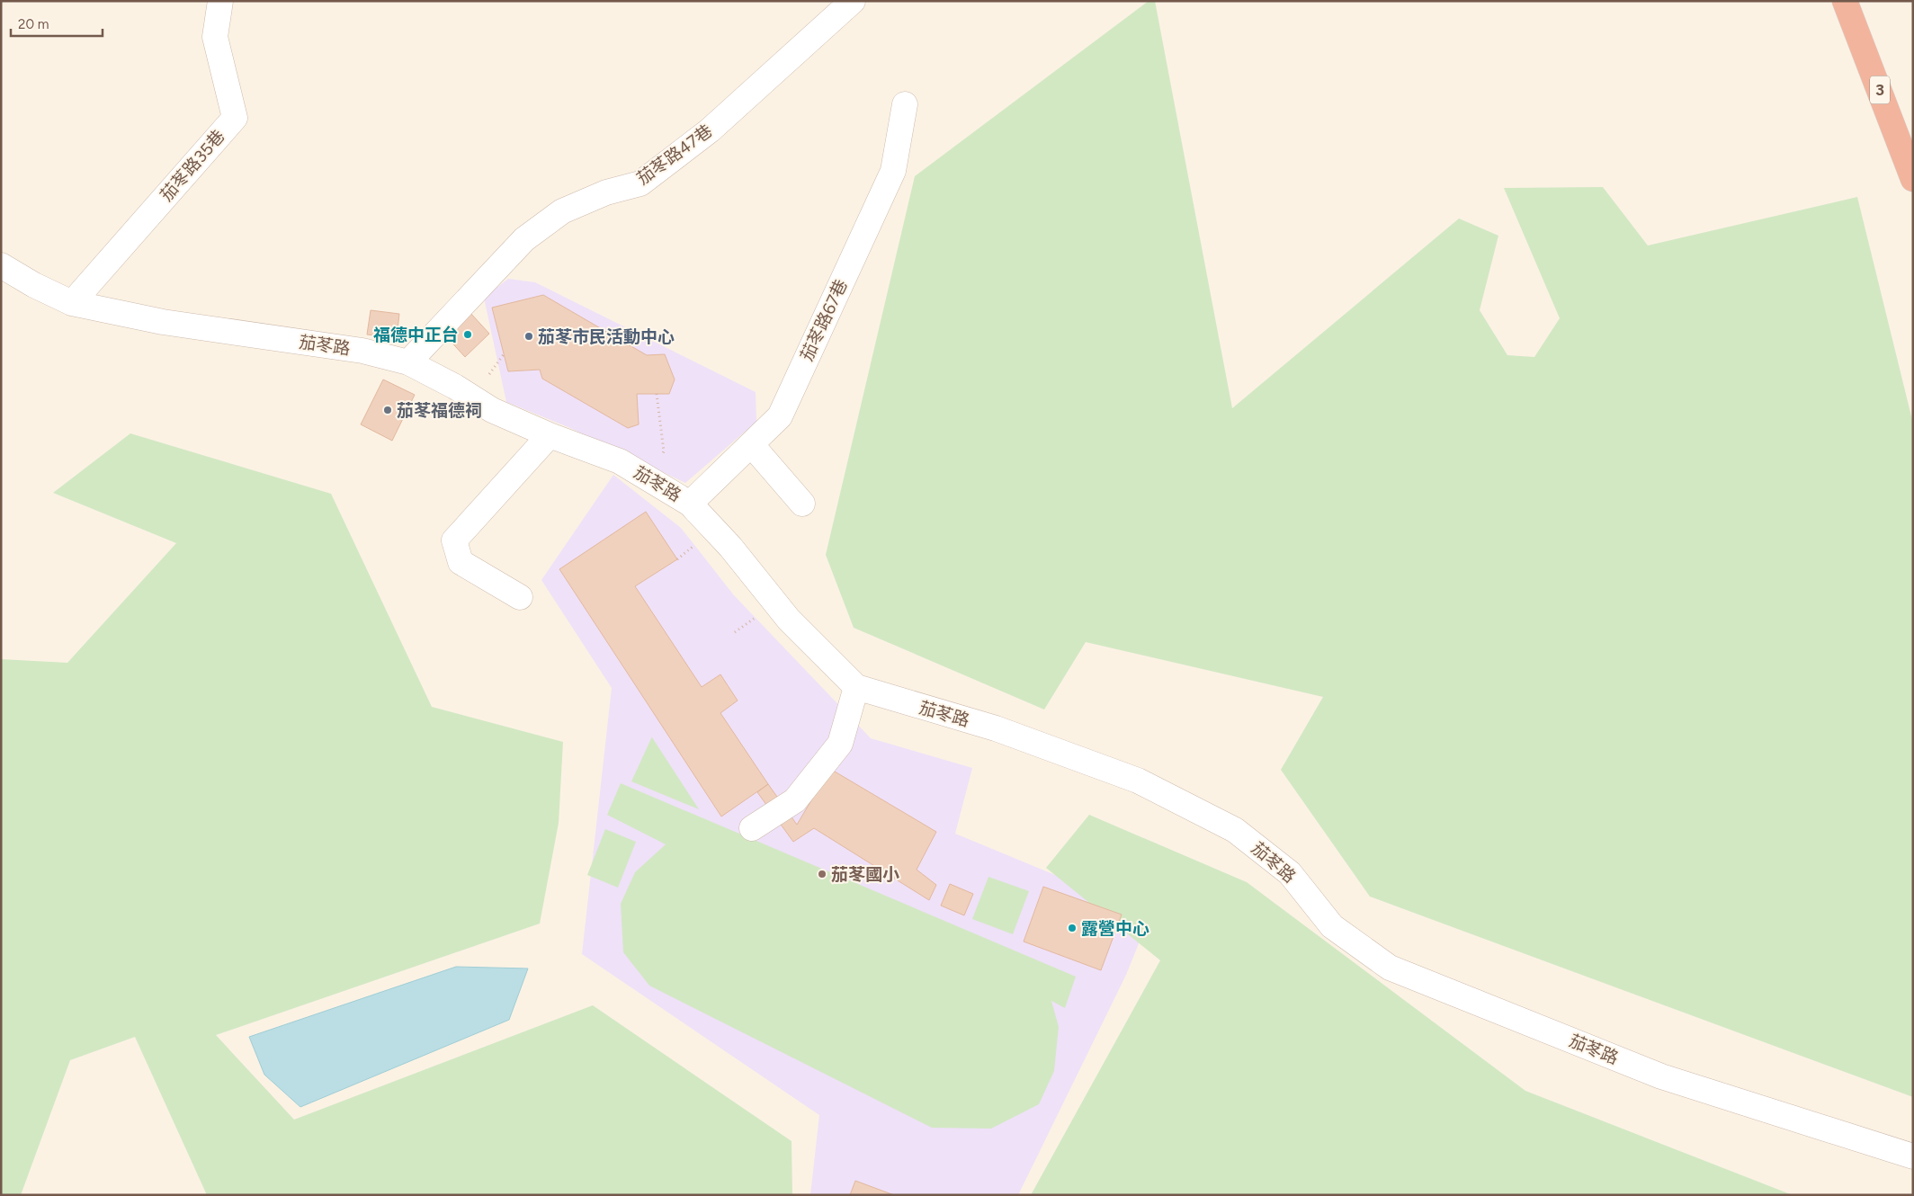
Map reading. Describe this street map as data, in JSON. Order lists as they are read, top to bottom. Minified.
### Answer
{"streets":{"highway":["3"],"street":["茄苳路47巷","茄苳路35巷","茄苳路67巷","茄苳路"]},"crossings":[["茄苳路47巷","茄苳路"],["茄苳路35巷","茄苳路"],["茄苳路67巷","茄苳路"]],"places":["福德中正台","茄苳市民活動中心","茄苳福德祠","茄苳國小","露營中心"],"scale_bar":"20 m"}
